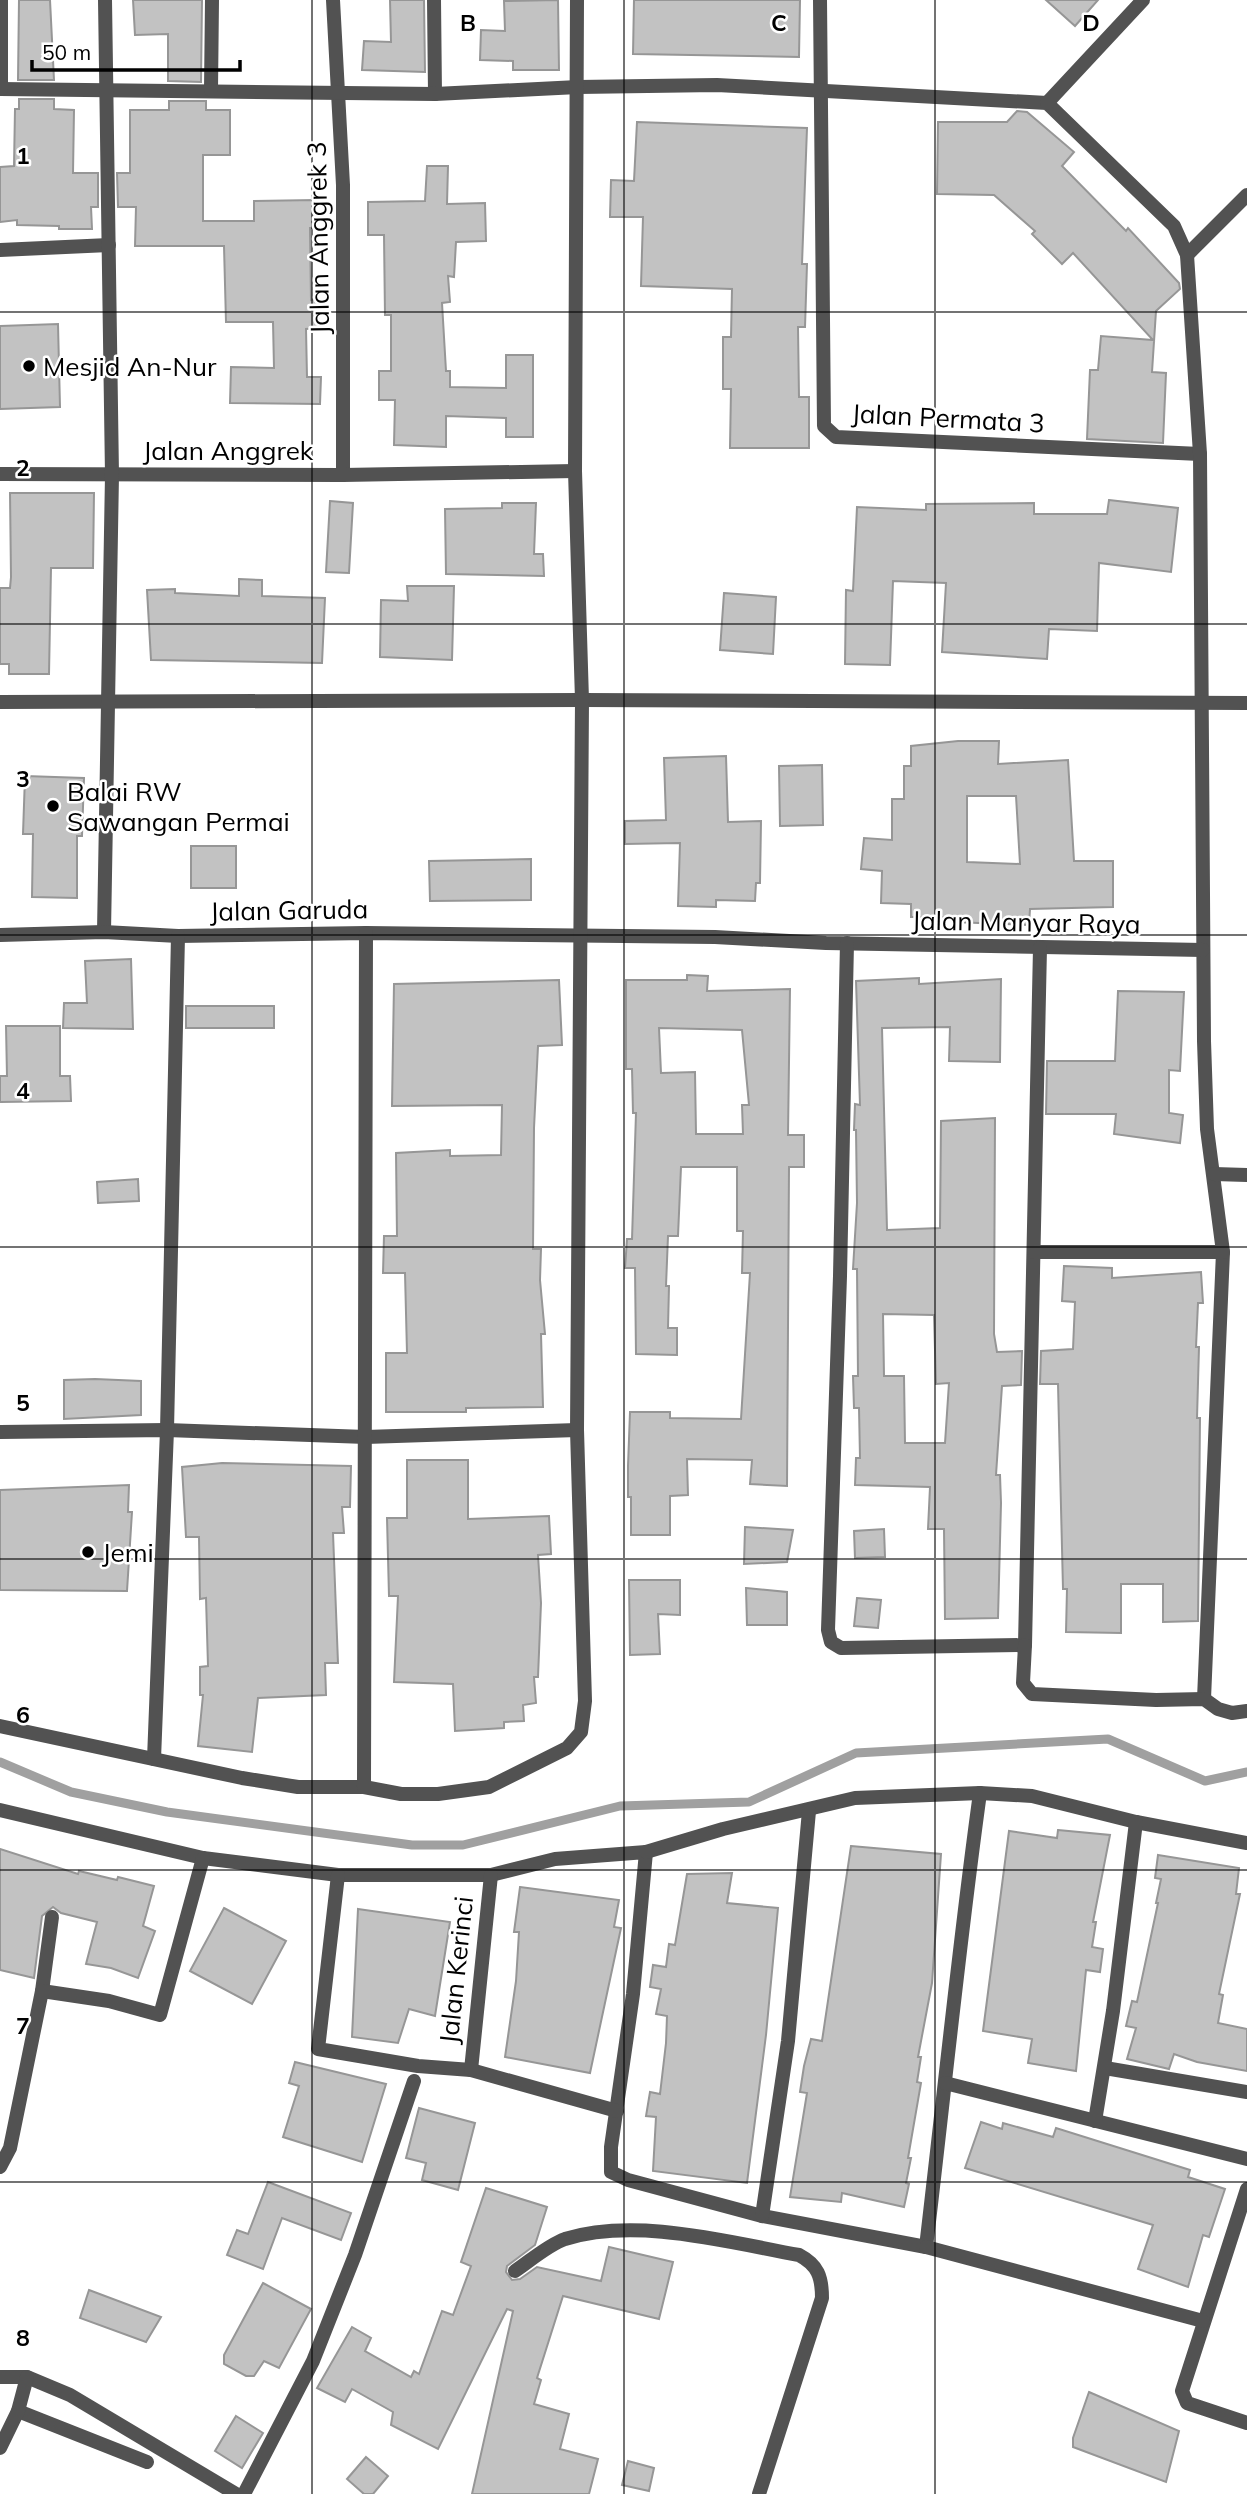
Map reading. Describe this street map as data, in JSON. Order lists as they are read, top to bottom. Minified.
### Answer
{"streets":{"street":["Jalan Anggrek 3","Jalan Permata 3","Jalan Anggrek","Jalan Garuda","Jalan Manyar Raya","Jalan Kerinci"]},"crossings":[["Jalan Anggrek 3","Jalan Anggrek"],["Jalan Garuda","Jalan Manyar Raya"]],"places":["Mesjid An-Nur","Balai RW Sawangan Permai","Jemi"],"scale_bar":"50 m","grid":{"columns":["B","C","D"],"rows":["1","2","3","4","5","6","7","8"]}}
